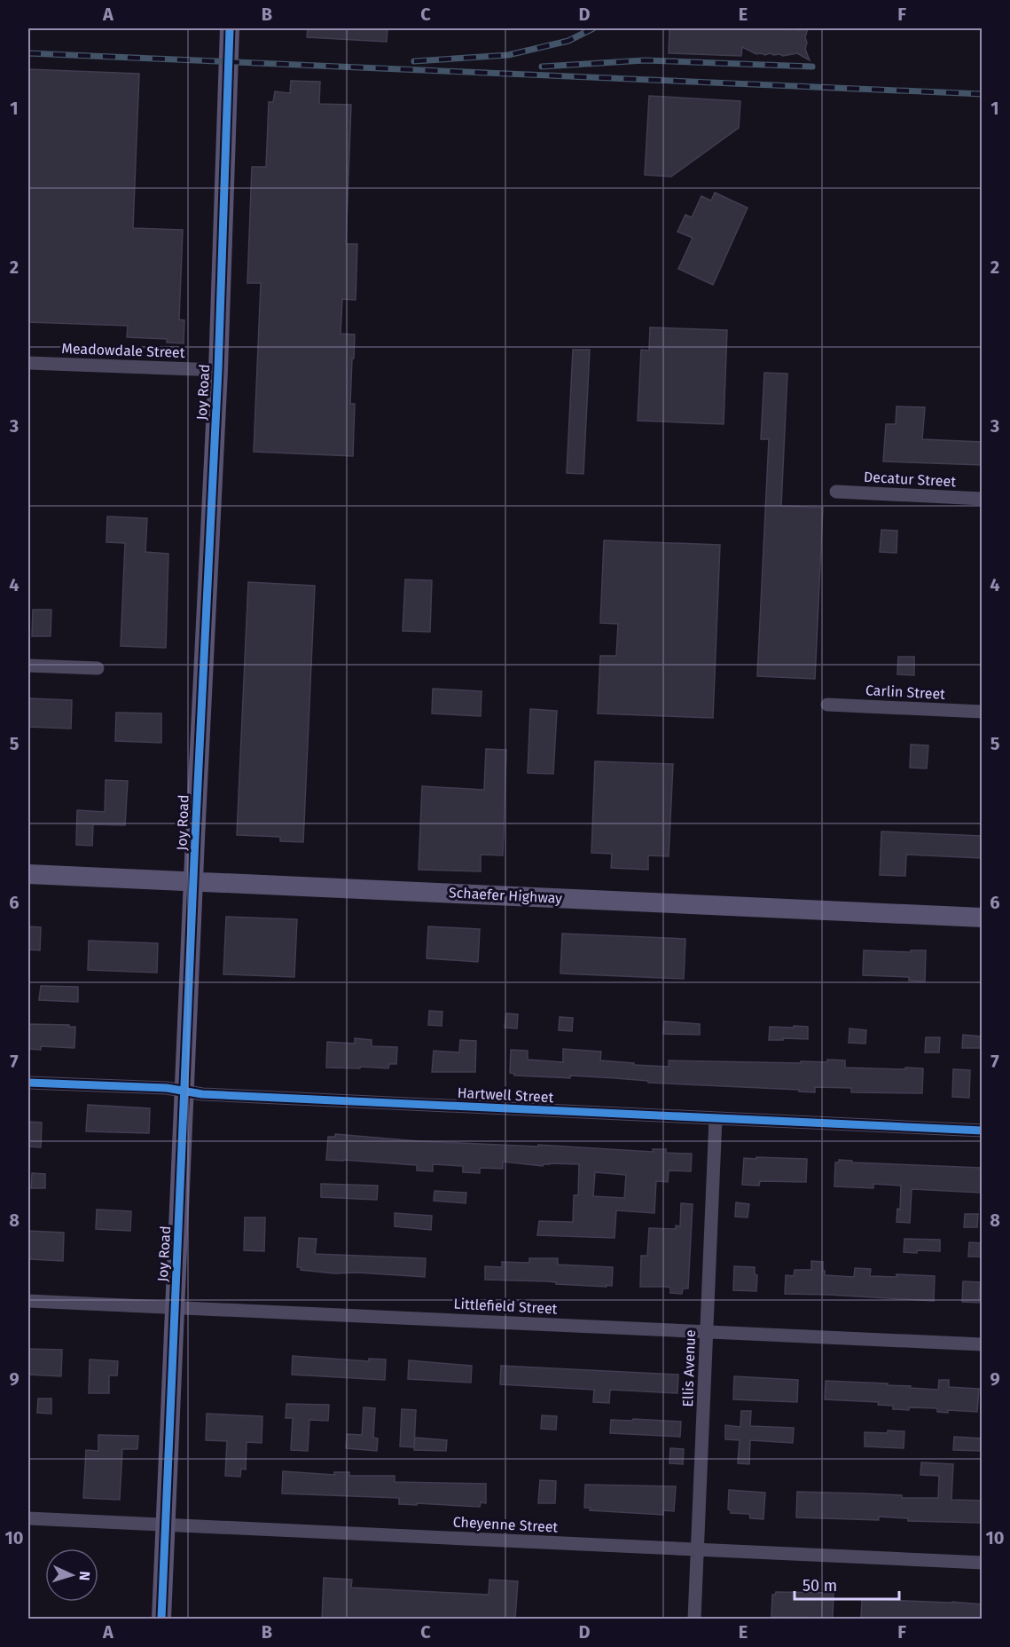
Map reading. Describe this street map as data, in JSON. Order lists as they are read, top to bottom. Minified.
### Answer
{"streets":{"street":["Meadowdale Street","Joy Road","Decatur Street","Carlin Street","Schaefer Highway","Hartwell Street","Littlefield Street","Ellis Avenue","Cheyenne Street"]},"crossings":[["Meadowdale Street","Joy Road"],["Joy Road","Schaefer Highway"],["Joy Road","Hartwell Street"],["Joy Road","Littlefield Street"],["Joy Road","Cheyenne Street"],["Hartwell Street","Ellis Avenue"],["Littlefield Street","Ellis Avenue"],["Ellis Avenue","Cheyenne Street"]],"scale_bar":"50 m","north":"right","grid":{"columns":["A","B","C","D","E","F"],"rows":["1","2","3","4","5","6","7","8","9","10"]}}
